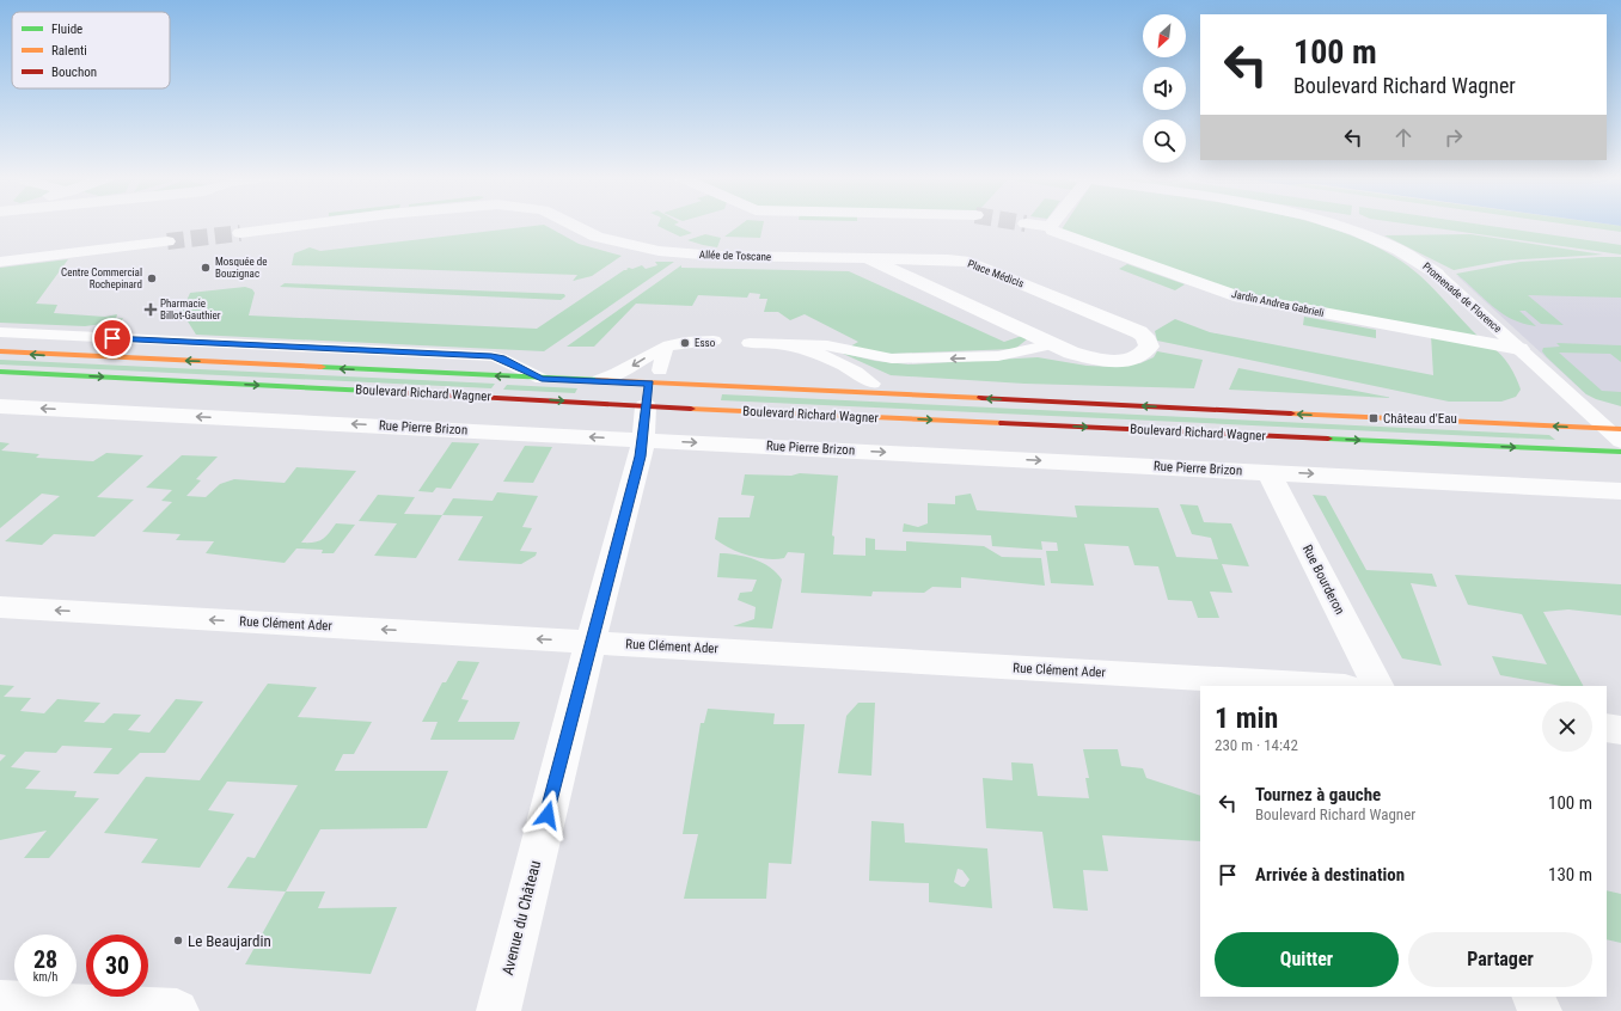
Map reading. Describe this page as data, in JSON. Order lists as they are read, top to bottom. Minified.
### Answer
{"streets":{"main road":["Boulevard Richard Wagner"],"street":["Allée de Toscane","Place Médicis","Promenade de Florence","Jardin Andrea Gabrieli","Rue Pierre Brizon","Rue Bourderon","Rue Clément Ader","Avenue du Château"]},"crossings":[["Allée de Toscane","Place Médicis"],["Promenade de Florence","Jardin Andrea Gabrieli"],["Promenade de Florence","Boulevard Richard Wagner"],["Boulevard Richard Wagner","Avenue du Château"],["Rue Pierre Brizon","Rue Bourderon"],["Rue Pierre Brizon","Avenue du Château"],["Rue Clément Ader","Avenue du Château"]],"one_way":["Rue Clément Ader"],"places":{"other":["Mosquée de Bouzignac","Centre Commercial Rochepinard","Esso","Le Beaujardin"],"health":["Pharmacie Billot-Gauthier"],"transit":["Château d'Eau"]},"legend":["Fluide","Ralenti","Bouchon"],"north":"bottom left","page":{"turn":["100 m","Boulevard Richard Wagner"],"heading":["1 min","230 m · 14:42"],"list":[{"name":"Tournez à gauche","note":"Boulevard Richard Wagner","value":"100 m"},{"name":"Arrivée à destination","value":"130 m"}],"buttons":["Quitter","Partager"],"speed":"28 km/h","limit":"30"}}
